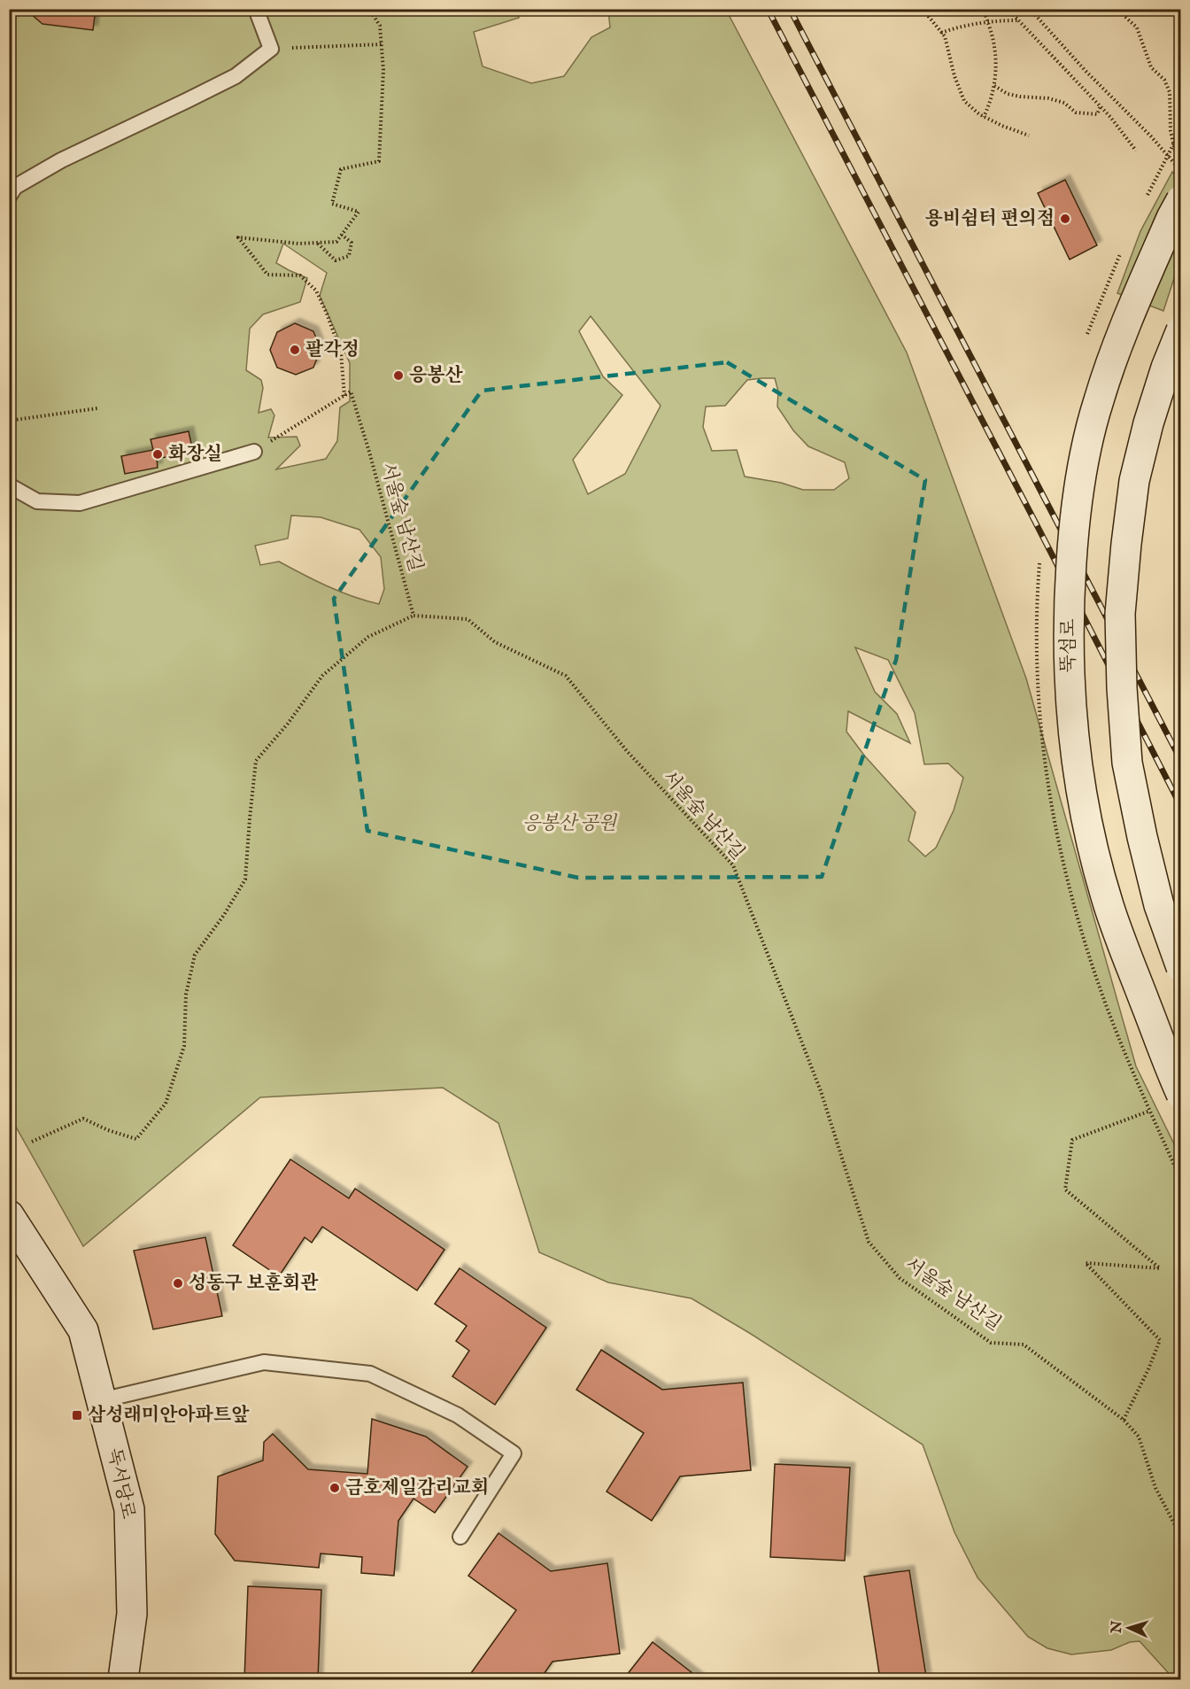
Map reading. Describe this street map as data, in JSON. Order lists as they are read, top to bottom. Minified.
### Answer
{"streets":{"main road":["뚝섬로","독서당로"],"path":["서울숲 남산길"]},"parks":["응봉산 공원"],"places":{"other":["용비쉼터 편의점","팔각정","응봉산","화장실","성동구 보훈회관","금호제일감리교회"],"transit":["삼성래미안아파트앞"]},"north":"left"}
